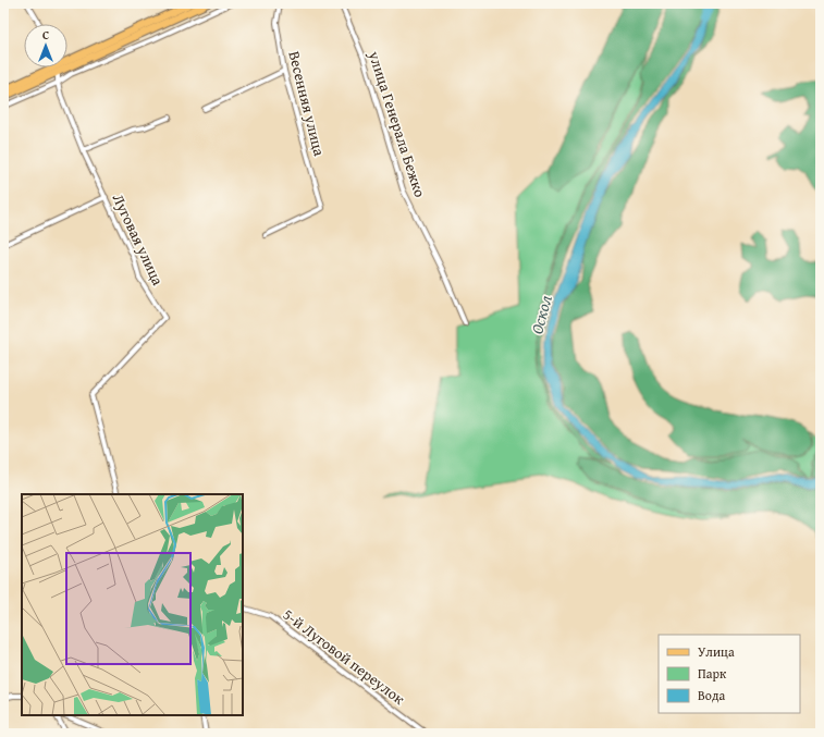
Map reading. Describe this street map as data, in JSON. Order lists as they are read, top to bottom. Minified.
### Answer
{"streets":{"street":["Весенняя улица","улица Генерала Бежко","Луговая улица","5-й Луговой переулок"]},"water":["Оскол"],"legend":["Улица","Парк","Вода"],"north":"top"}
